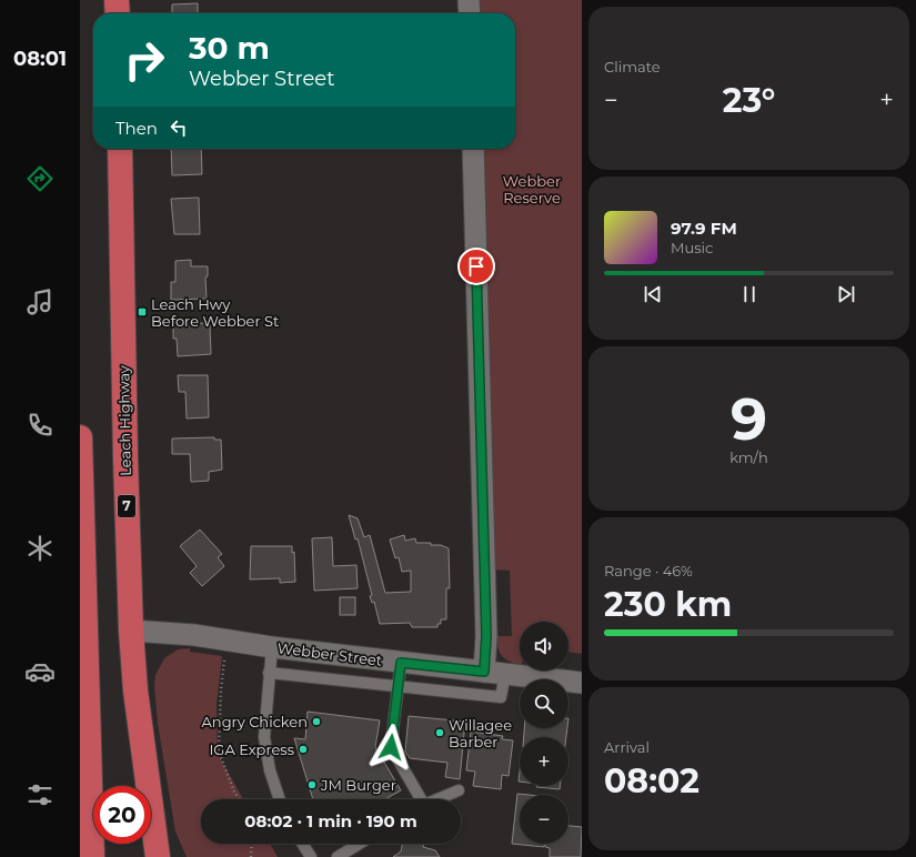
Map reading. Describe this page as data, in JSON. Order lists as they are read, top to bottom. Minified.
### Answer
{"streets":{"highway":["Leach Highway","7"],"street":["Webber Street"]},"crossings":[["Leach Highway","Webber Street"]],"parks":["Webber Reserve"],"places":{"transit":["Leach Hwy Before Webber St"],"other":["Angry Chicken","Willagee Barber","IGA Express","JM Burger"]},"page":{"tabs":"08:01","tile":["Climate",["9","km/h"],["Range · 46%","230 km"],["Arrival","08:02"]],"turn":["30 m","Webber Street"],"heat":["−","23°","+"],"then":"Then","song":["97.9 FM","Music"],"map_buttons":["+","−"],"limit":"20","trip":"08:02 · 1 min · 190 m"}}
